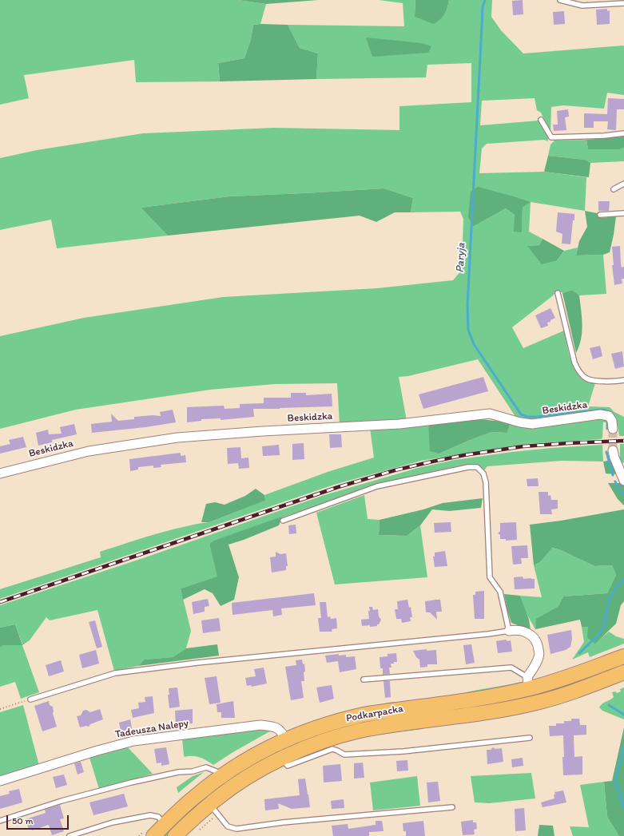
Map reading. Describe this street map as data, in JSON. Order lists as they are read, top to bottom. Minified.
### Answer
{"streets":{"highway":["Podkarpacka"],"street":["Beskidzka","Tadeusza Nalepy"]},"crossings":[["Podkarpacka","Tadeusza Nalepy"]],"water":["Paryja"],"scale_bar":"50 m"}
